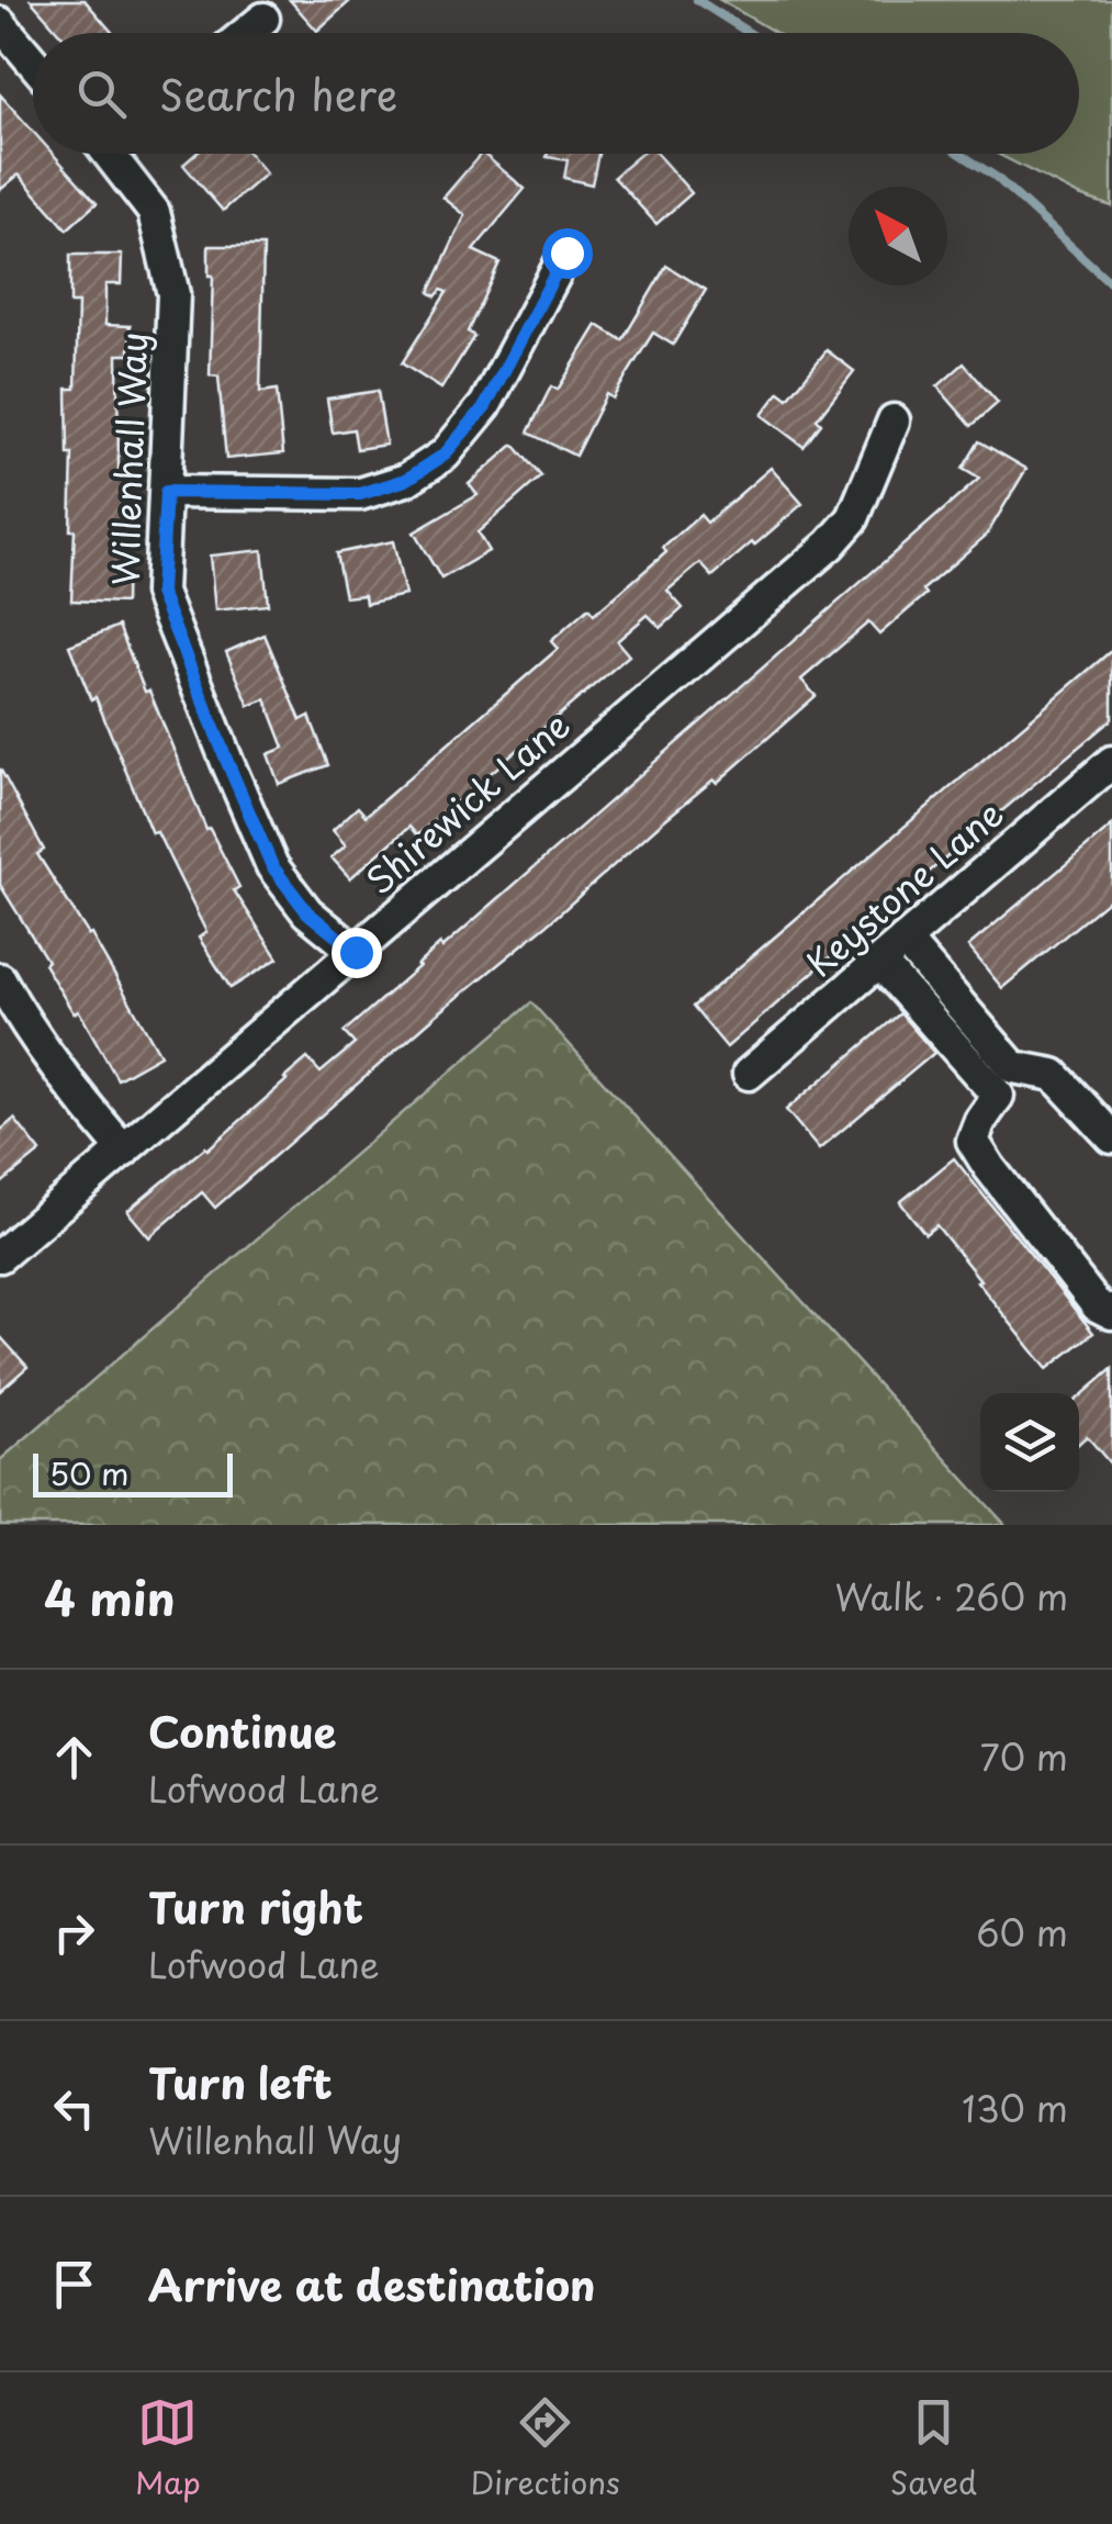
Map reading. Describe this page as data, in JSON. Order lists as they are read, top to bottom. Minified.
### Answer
{"streets":{"street":["Willenhall Way","Shirewick Lane","Keystone Lane"]},"crossings":[["Willenhall Way","Shirewick Lane"]],"scale_bar":"50 m","north":"top left","page":{"search":"Search here","scale":"50 m","heading":["4 min","Walk · 260 m"],"list":[["Continue","Lofwood Lane","70 m"],["Turn right","Lofwood Lane","60 m"],["Turn left","Willenhall Way","130 m"],"Arrive at destination"],"nav":["Map","Directions","Saved"]}}
